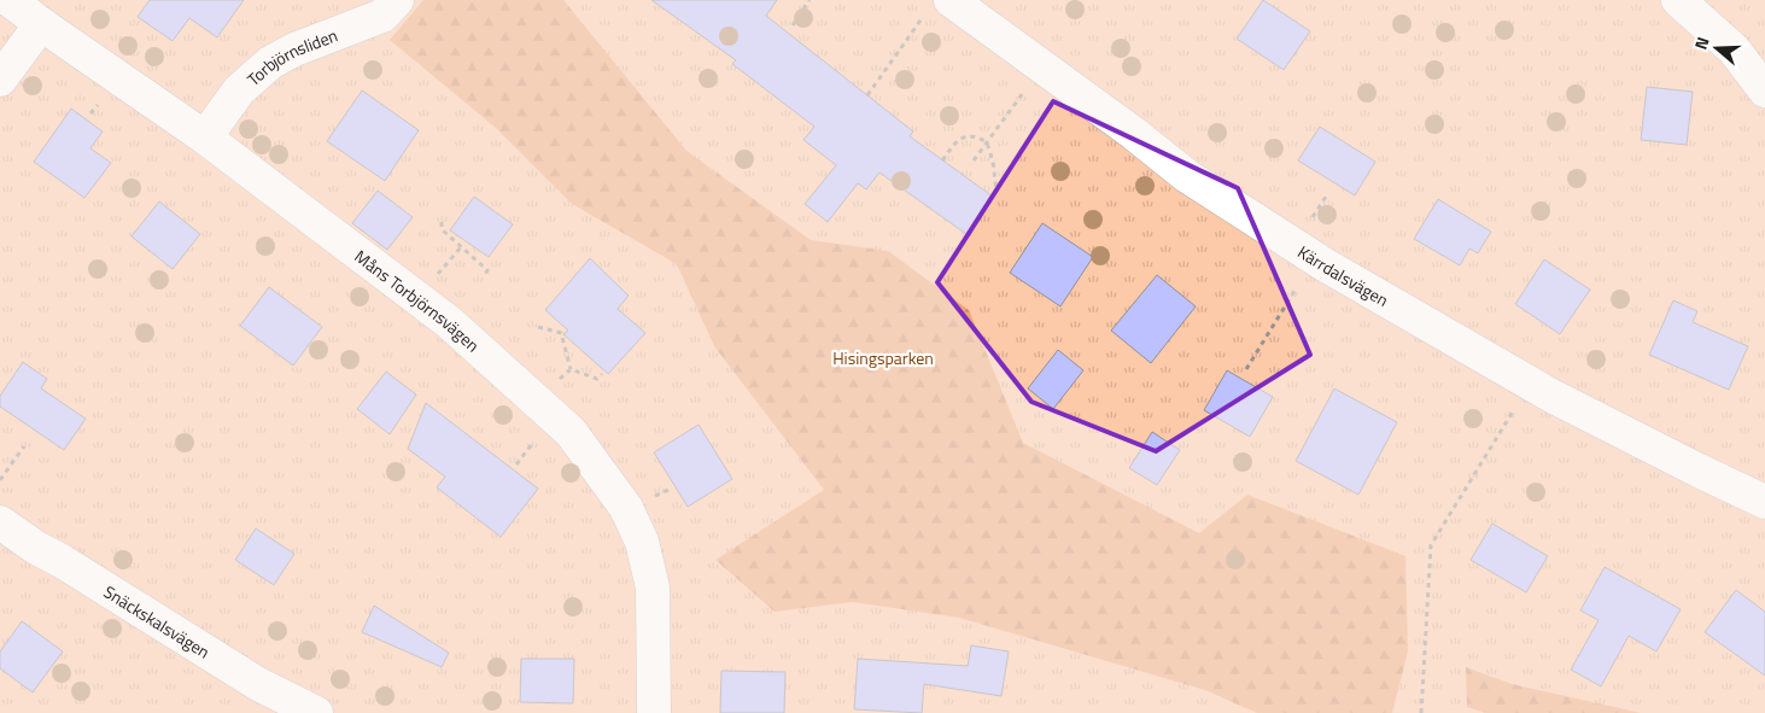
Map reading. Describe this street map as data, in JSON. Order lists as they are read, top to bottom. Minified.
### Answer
{"streets":{"street":["Torbjörnsliden","Kärrdalsvägen","Måns Torbjörnsvägen","Snäckskalsvägen"]},"crossings":[["Torbjörnsliden","Måns Torbjörnsvägen"]],"parks":["Hisingsparken"],"north":"left"}
